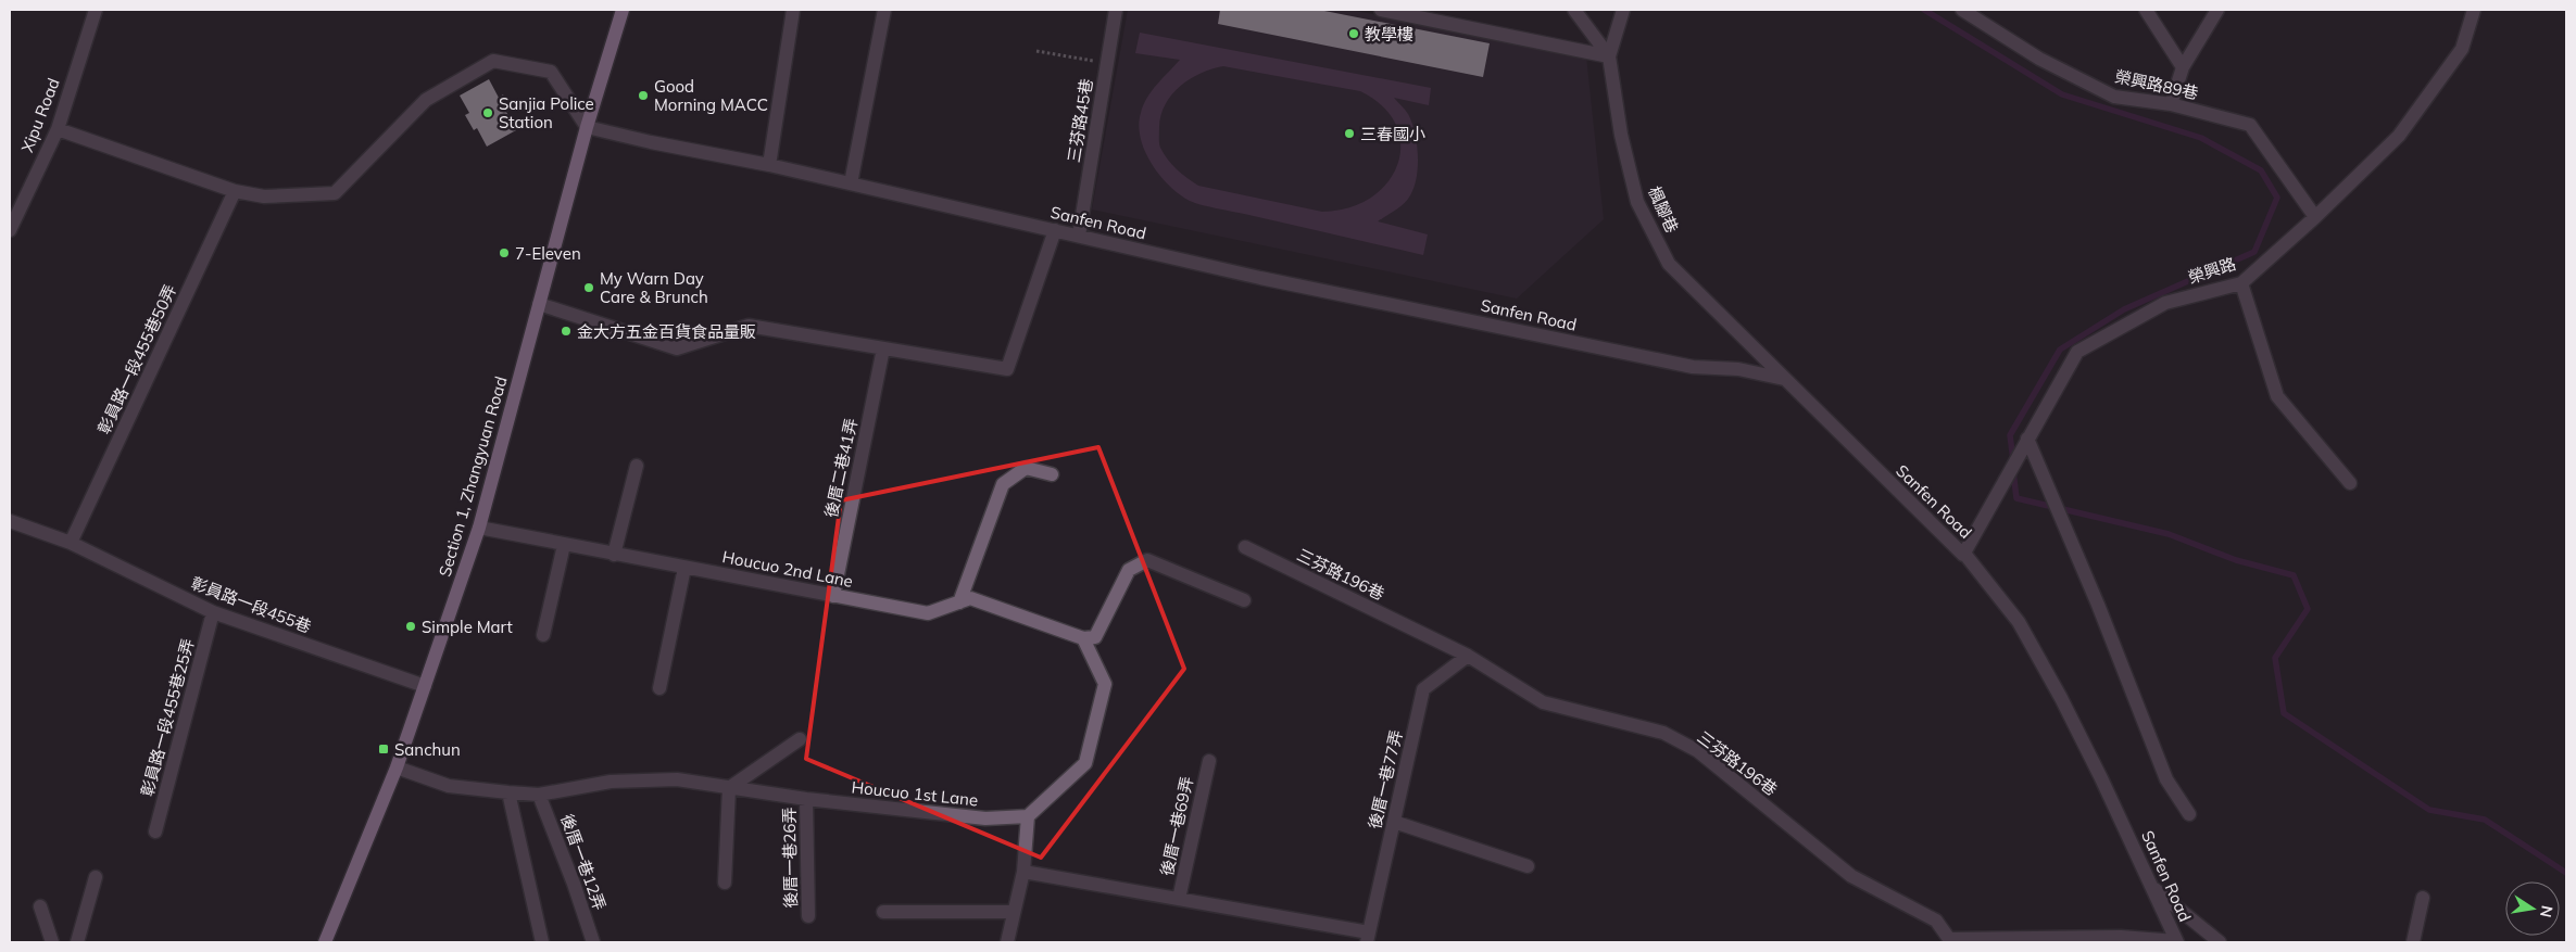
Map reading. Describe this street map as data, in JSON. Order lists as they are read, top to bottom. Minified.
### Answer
{"streets":{"main road":["Section 1, Zhangyuan Road"],"street":["榮興路89巷","Xipu Road","三芬路45巷","楓腳巷","Sanfen Road","榮興路","彰員路一段455巷50弄","後厝二巷41弄","Houcuo 2nd Lane","三芬路196巷","彰員路一段455巷","彰員路一段455巷25弄","後厝一巷77弄","Houcuo 1st Lane","後厝一巷69弄","後厝一巷26弄","後厝一巷12弄"]},"crossings":[["榮興路89巷","榮興路"],["三芬路45巷","Sanfen Road"],["楓腳巷","Sanfen Road"],["Sanfen Road","榮興路"],["Sanfen Road","Section 1, Zhangyuan Road"],["Sanfen Road","三芬路196巷"],["彰員路一段455巷50弄","彰員路一段455巷"],["後厝二巷41弄","Houcuo 2nd Lane"],["Section 1, Zhangyuan Road","Houcuo 2nd Lane"],["Section 1, Zhangyuan Road","彰員路一段455巷"],["Section 1, Zhangyuan Road","Houcuo 1st Lane"],["三芬路196巷","後厝一巷77弄"],["彰員路一段455巷","彰員路一段455巷25弄"],["Houcuo 1st Lane","後厝一巷26弄"],["Houcuo 1st Lane","後厝一巷12弄"]],"places":{"other":["教學樓","Good Morning MACC","Sanjia Police Station","三春國小","7-Eleven","My Warn Day Care & Brunch","金大方五金百貨食品量販","Simple Mart"],"transit":["Sanchun"]},"north":"right"}
